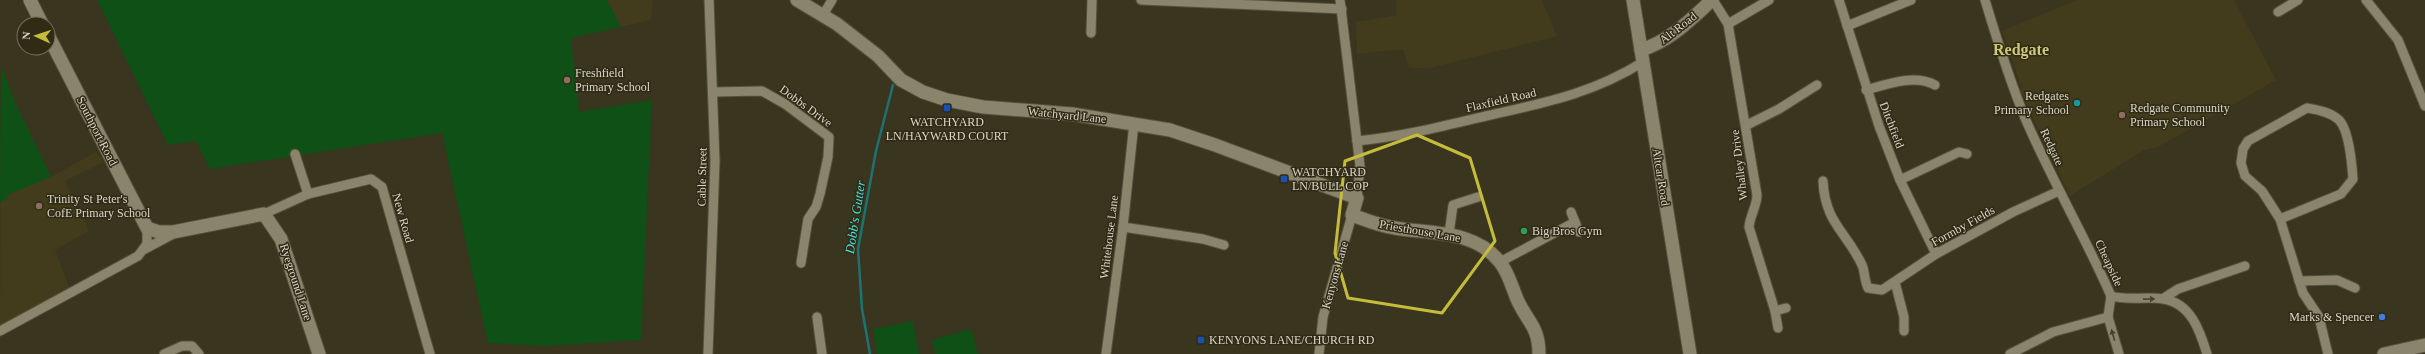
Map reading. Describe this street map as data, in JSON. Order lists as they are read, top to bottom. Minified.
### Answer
{"streets":{"street":["Alt Road","Flaxfield Road","Dobbs Drive","Watchyard Lane","Ditchfield","Southport Road","Redgate","Whalley Drive","Cable Street","Altcar Road","New Road","Formby Fields","Priesthouse Lane","Whitehouse Lane","Cheapside","Kenyons Lane","Ryeground Lane"]},"crossings":[["Alt Road","Flaxfield Road"],["Alt Road","Whalley Drive"],["Alt Road","Altcar Road"],["Flaxfield Road","Altcar Road"],["Dobbs Drive","Cable Street"],["Watchyard Lane","Whitehouse Lane"],["Watchyard Lane","Kenyons Lane"],["Ditchfield","Formby Fields"],["Redgate","Formby Fields"],["Redgate","Cheapside"],["New Road","Ryeground Lane"],["Formby Fields","Cheapside"],["Priesthouse Lane","Kenyons Lane"]],"districts":["Redgate"],"water":["Dobb's Gutter"],"places":{"other":["Freshfield Primary School","Redgates Primary School","Redgate Community Primary School","Trinity St Peter's CofE Primary School","Big Bros Gym","Marks & Spencer"],"transit":["WATCHYARD LN/HAYWARD COURT","WATCHYARD LN/BULL COP","KENYONS LANE/CHURCH RD"]},"north":"left"}
